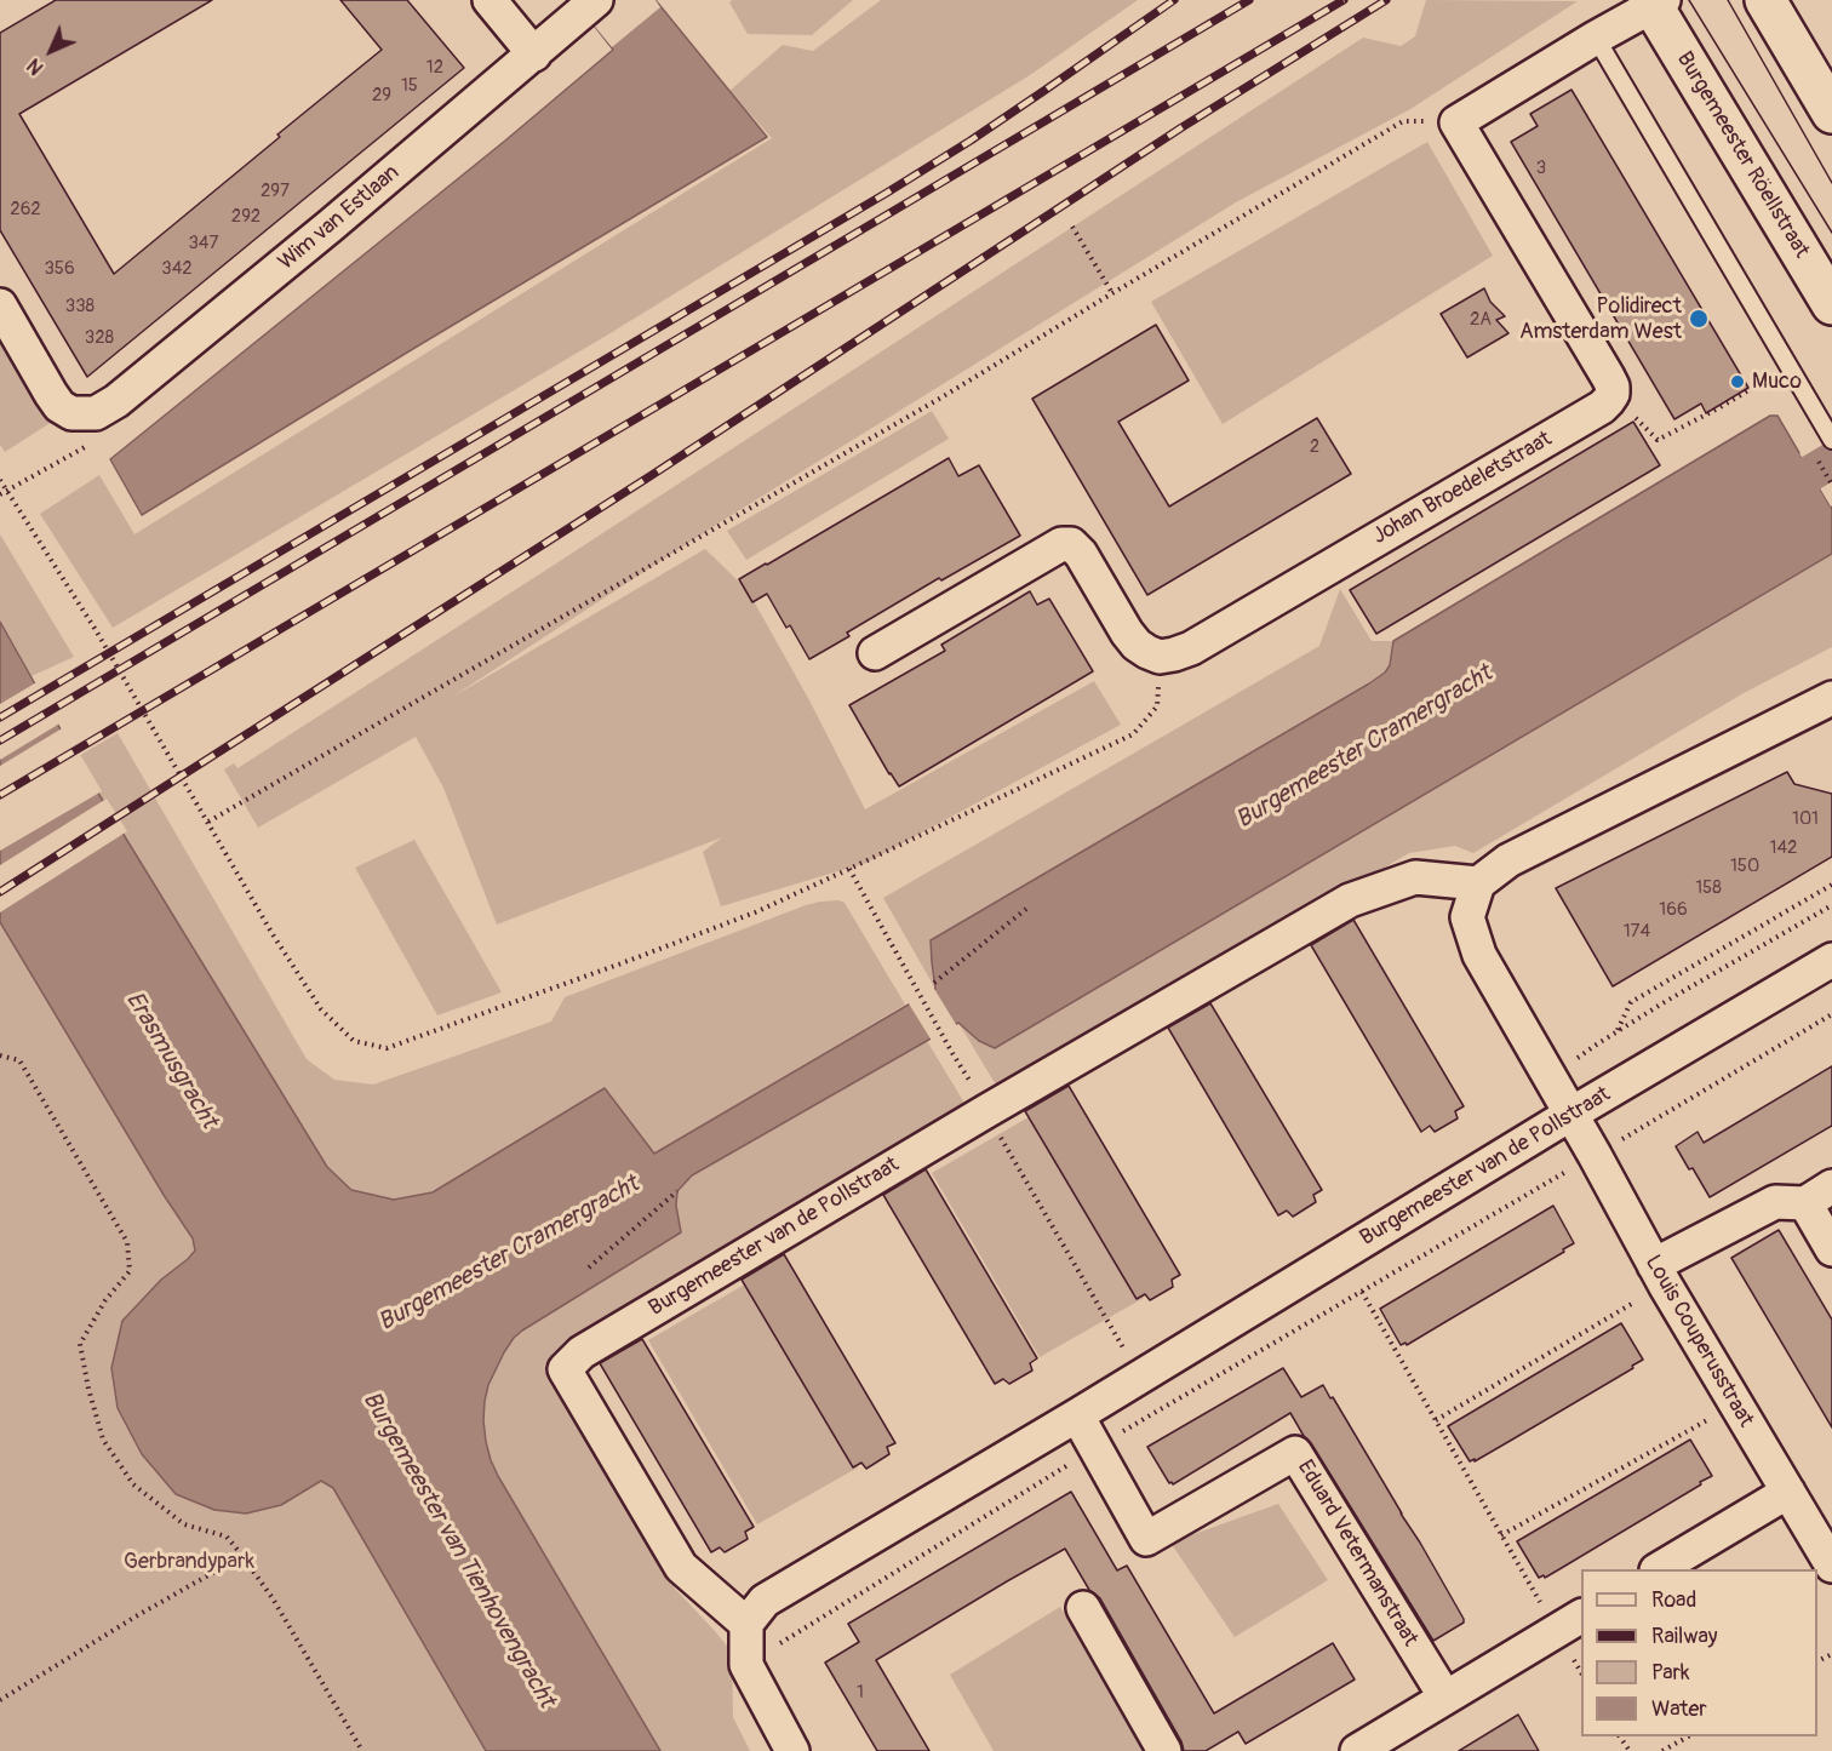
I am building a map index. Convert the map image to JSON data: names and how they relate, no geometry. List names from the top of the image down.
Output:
{
  "streets": {
    "main road": ["Burgemeester Röellstraat"],
    "street": [
      "Wim van Estlaan",
      "Johan Broedeletstraat",
      "Burgemeester van de Pollstraat",
      "Louis Couperusstraat",
      "Eduard Vetermanstraat"
    ]
  },
  "crossings": [
    ["Burgemeester van de Pollstraat", "Louis Couperusstraat"],
    ["Burgemeester van de Pollstraat", "Eduard Vetermanstraat"]
  ],
  "water": ["Burgemeester Cramergracht", "Erasmusgracht", "Burgemeester van Tienhovengracht"],
  "parks": ["Gerbrandypark"],
  "places": ["Polidirect Amsterdam West", "Muco"],
  "house_numbers": [
    "12",
    "15",
    "29",
    "3",
    "297",
    "262",
    "292",
    "347",
    "356",
    "342",
    "338",
    "2A",
    "328",
    "2",
    "101",
    "142",
    "150",
    "158",
    "166",
    "174",
    "1"
  ],
  "legend": [
    "Road",
    "Railway",
    "Park",
    "Water"
  ],
  "north": "bottom left"
}
